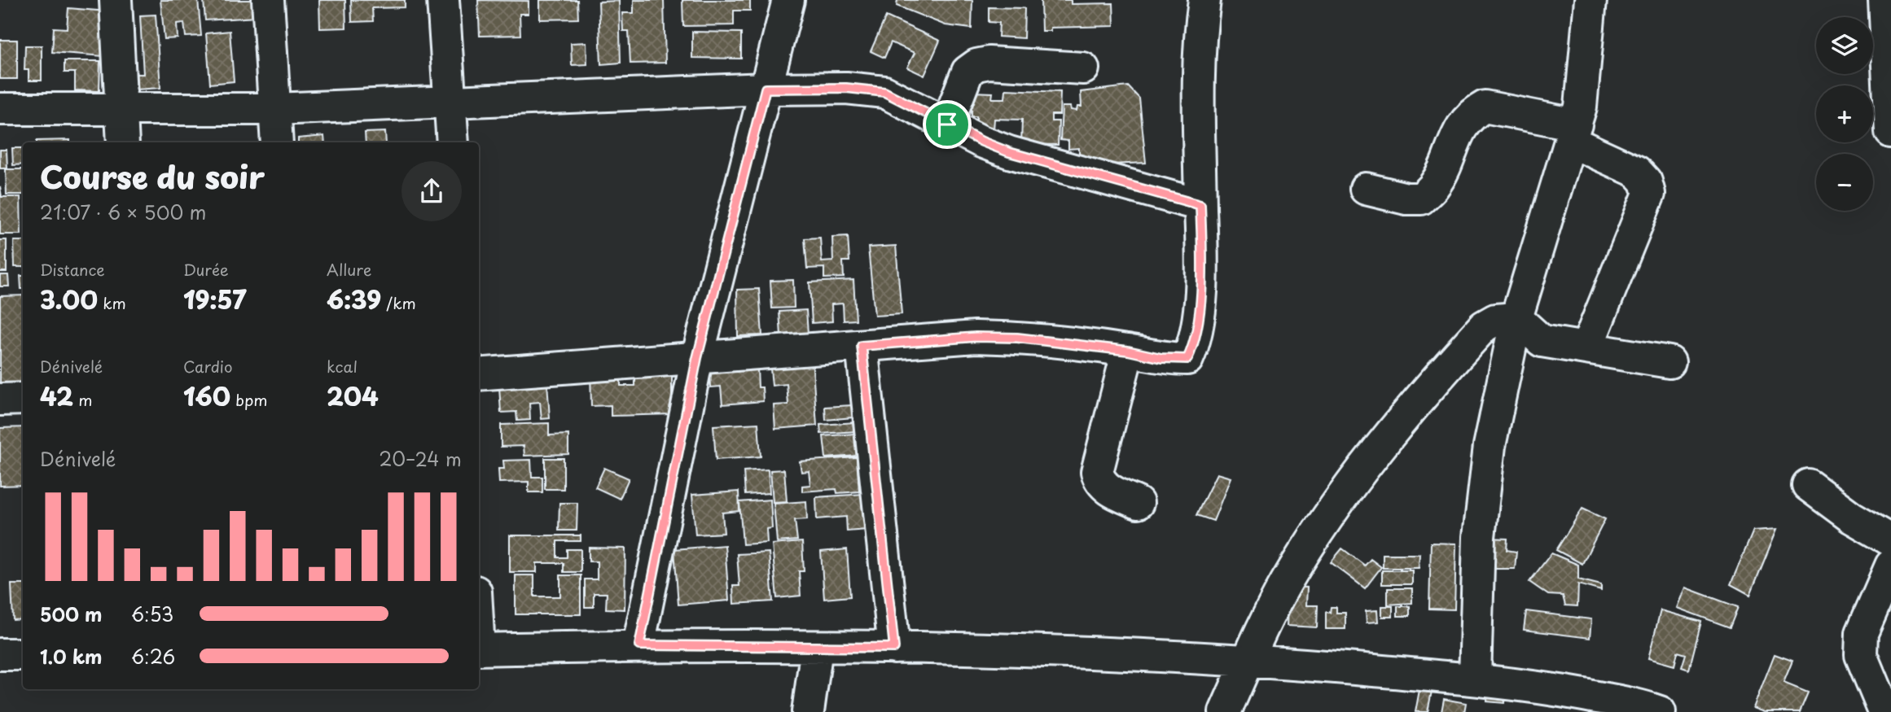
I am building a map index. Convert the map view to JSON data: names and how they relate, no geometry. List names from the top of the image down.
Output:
{
  "page": {
    "map_buttons": ["+", "−"],
    "heading": ["Course du soir", "21:07 · 6 × 500 m"],
    "stats": [
      ["Distance", "3.00 km"],
      ["Durée", "19:57"],
      ["Allure", "6:39 /km"],
      ["Dénivelé", "42 m"],
      ["Cardio", "160 bpm"],
      ["kcal", "204"]
    ],
    "chart": ["Dénivelé", "20–24 m"],
    "list": [
      {
        "name": "500 m",
        "note": "6:53"
      },
      {
        "name": "1.0 km",
        "note": "6:26"
      }
    ]
  }
}
